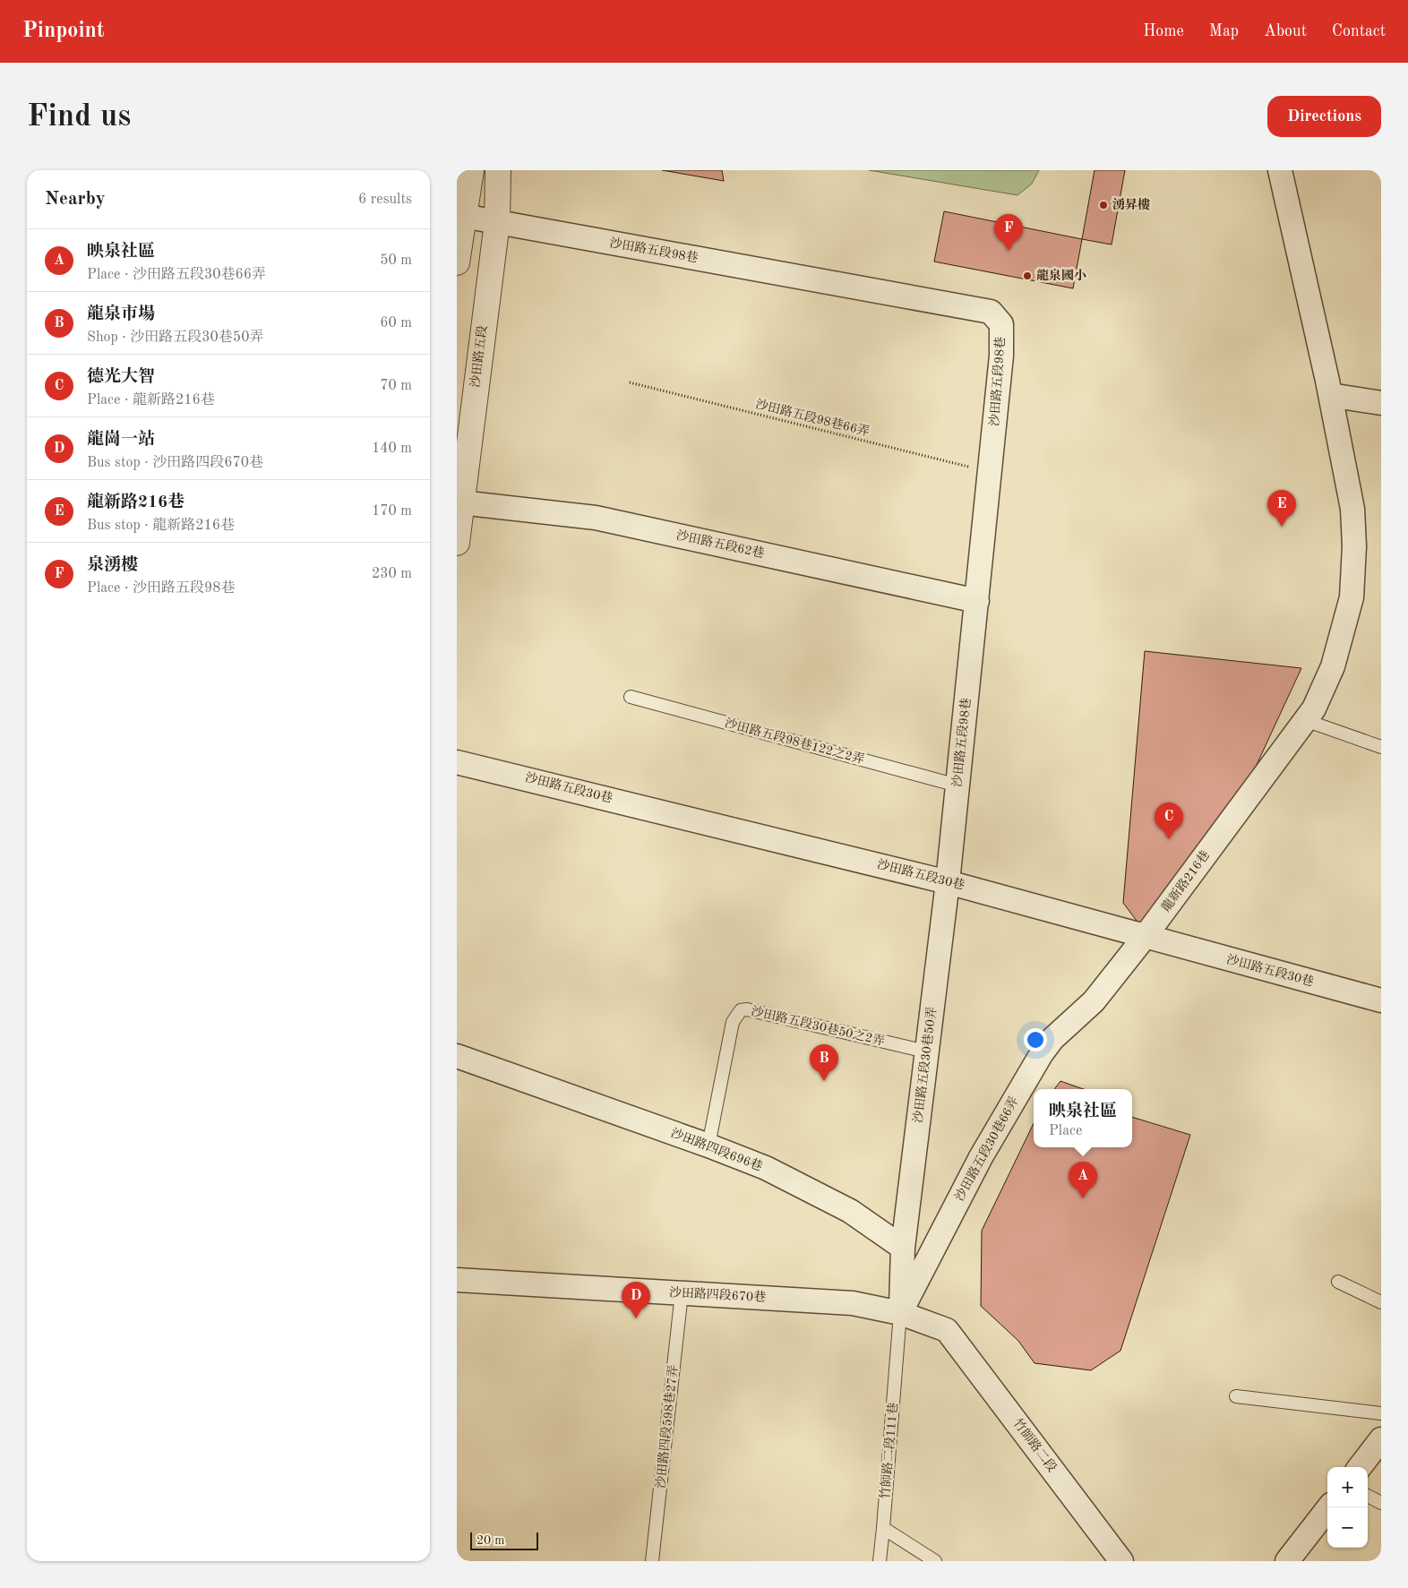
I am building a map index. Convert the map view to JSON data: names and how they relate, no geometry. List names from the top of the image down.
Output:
{
  "streets": {
    "street": [
      "沙田路五段98巷",
      "沙田路五段",
      "沙田路五段62巷",
      "沙田路五段30巷",
      "龍新路216巷",
      "沙田路五段30巷50弄",
      "沙田路五段30巷66弄",
      "沙田路四段696巷",
      "沙田路四段670巷",
      "竹師路二段"
    ],
    "lane": [
      "沙田路五段98巷122之2弄",
      "沙田路五段30巷50之2弄",
      "沙田路四段598巷27弄",
      "竹師路二段111巷"
    ],
    "path": ["沙田路五段98巷66弄"]
  },
  "crossings": [
    ["沙田路五段98巷", "沙田路五段"],
    ["沙田路五段98巷", "沙田路五段98巷66弄"],
    ["沙田路五段98巷", "沙田路五段62巷"],
    ["沙田路五段98巷", "沙田路五段98巷122之2弄"],
    ["沙田路五段98巷", "沙田路五段30巷"],
    ["沙田路五段98巷", "沙田路五段30巷50弄"],
    ["沙田路五段", "沙田路五段62巷"],
    ["沙田路五段30巷", "龍新路216巷"],
    ["沙田路五段30巷", "沙田路五段30巷50弄"],
    ["沙田路五段30巷", "沙田路五段30巷66弄"],
    ["龍新路216巷", "沙田路五段30巷66弄"],
    ["沙田路五段30巷50之2弄", "沙田路五段30巷50弄"],
    ["沙田路五段30巷50之2弄", "沙田路四段696巷"],
    ["沙田路五段30巷50弄", "沙田路四段696巷"],
    ["沙田路五段30巷66弄", "沙田路四段670巷"],
    ["沙田路五段30巷66弄", "竹師路二段111巷"],
    ["沙田路四段670巷", "沙田路四段598巷27弄"],
    ["沙田路四段670巷", "竹師路二段"],
    ["沙田路四段670巷", "竹師路二段111巷"]
  ],
  "places": ["湧昇樓", "龍泉國小"],
  "scale_bar": "20 m",
  "page": {
    "header": "Pinpoint",
    "nav": [
      "Home",
      "Map",
      "About",
      "Contact"
    ],
    "buttons": "Directions",
    "title": "Find us",
    "heading": ["Nearby", "6 results"],
    "pins": [
      "F",
      "E",
      "C",
      "B",
      "A",
      "D"
    ],
    "list": [
      {
        "mark": "A",
        "name": "映泉社區",
        "note": "Place · 沙田路五段30巷66弄",
        "value": "50 m"
      },
      {
        "mark": "B",
        "name": "龍泉市場",
        "note": "Shop · 沙田路五段30巷50弄",
        "value": "60 m"
      },
      {
        "mark": "C",
        "name": "德光大智",
        "note": "Place · 龍新路216巷",
        "value": "70 m"
      },
      {
        "mark": "D",
        "name": "龍崗一站",
        "note": "Bus stop · 沙田路四段670巷",
        "value": "140 m"
      },
      {
        "mark": "E",
        "name": "龍新路216巷",
        "note": "Bus stop · 龍新路216巷",
        "value": "170 m"
      },
      {
        "mark": "F",
        "name": "泉湧樓",
        "note": "Place · 沙田路五段98巷",
        "value": "230 m"
      }
    ],
    "popup": ["映泉社區", "Place"],
    "map_buttons": ["+", "−"],
    "scale": "20 m"
  }
}
